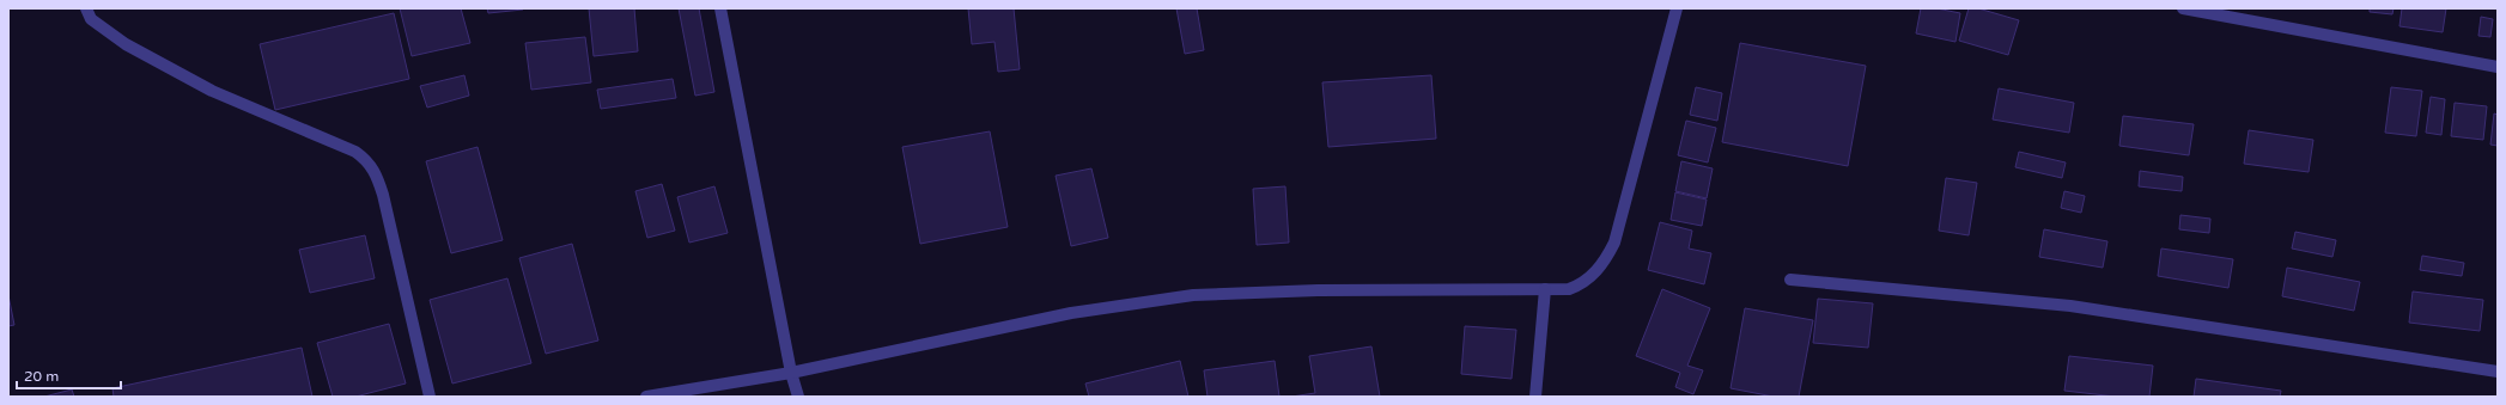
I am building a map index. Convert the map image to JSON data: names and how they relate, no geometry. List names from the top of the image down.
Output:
{
  "scale_bar": "20 m"
}
